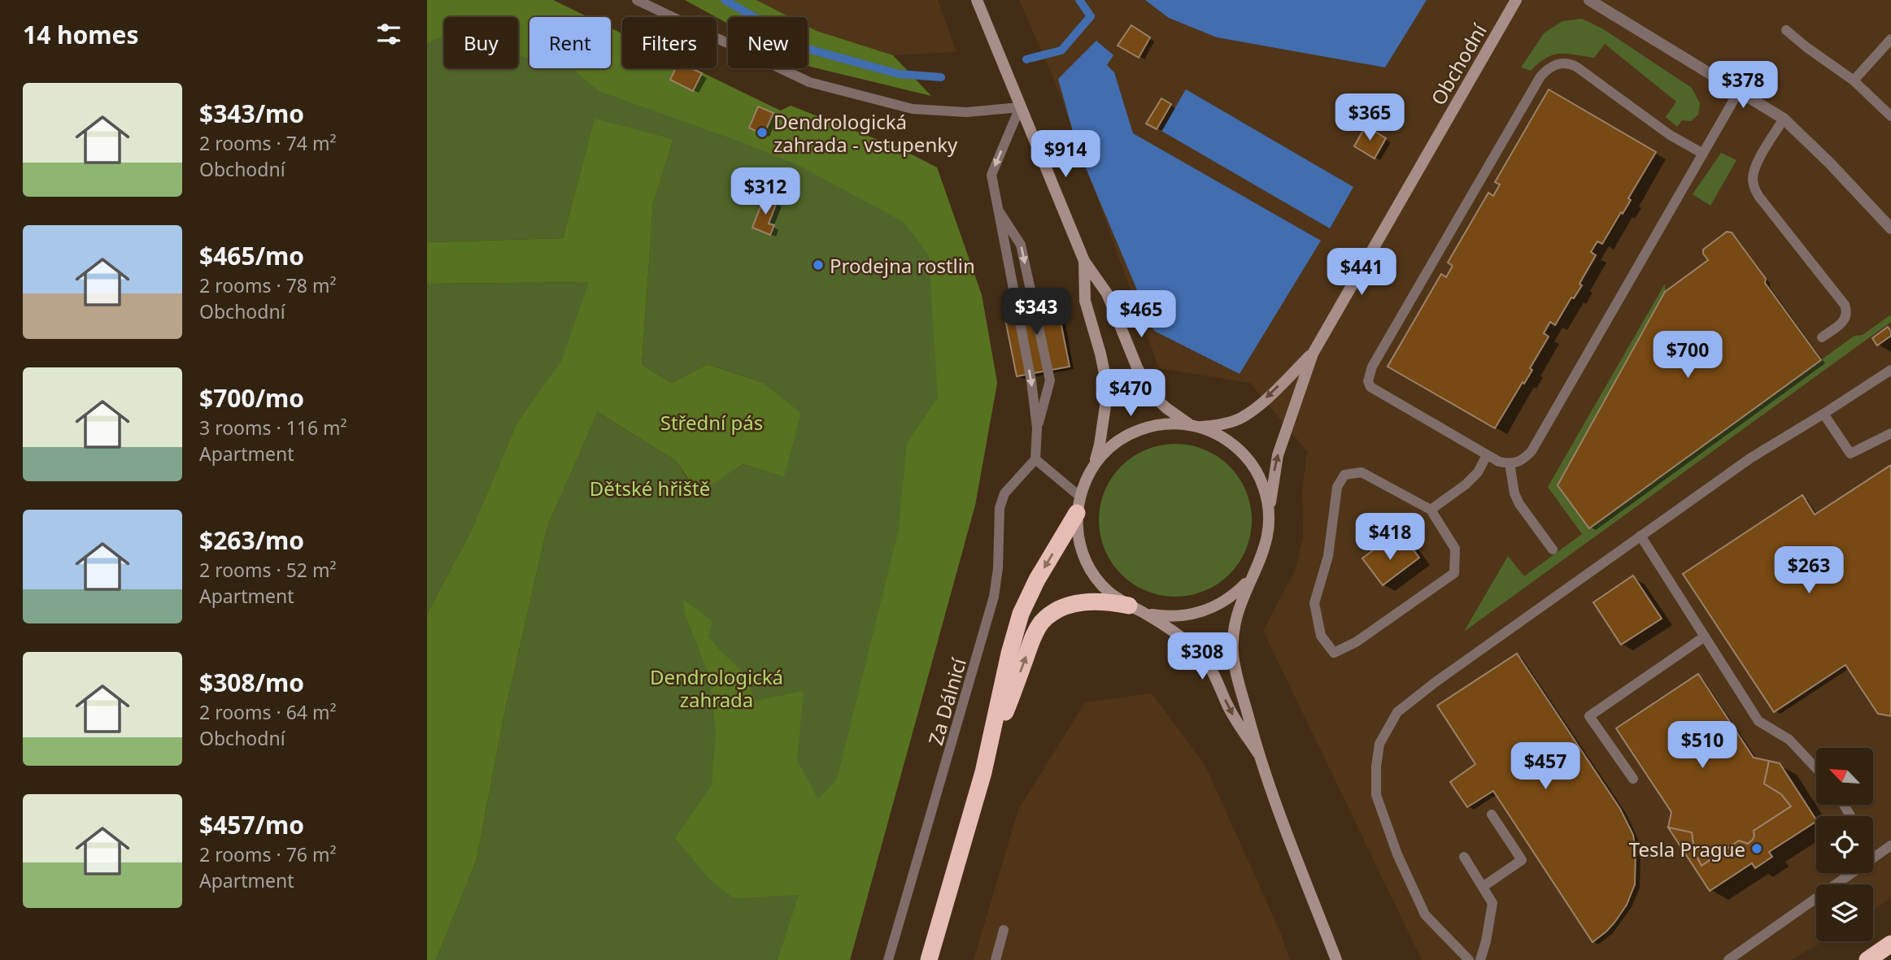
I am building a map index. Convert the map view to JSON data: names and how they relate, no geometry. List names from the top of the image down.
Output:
{
  "streets": {
    "street": ["Obchodní"],
    "lane": ["Za Dálnicí"]
  },
  "parks": ["Střední pás", "Dětské hřiště", "Dendrologická zahrada"],
  "places": ["Dendrologická zahrada - vstupenky", "Prodejna rostlin", "Tesla Prague"],
  "north": "top left",
  "page": {
    "heading": "14 homes",
    "chip": [
      "Buy",
      "Rent",
      "Filters",
      "New"
    ],
    "price": [
      "$378",
      "$365",
      "$914",
      "$312",
      "$441",
      "$343",
      "$465",
      "$700",
      "$470",
      "$418",
      "$263",
      "$308",
      "$510",
      "$457"
    ],
    "list": [
      {
        "name": "$343/mo",
        "note": "2 rooms · 74 m² · Obchodní"
      },
      {
        "name": "$465/mo",
        "note": "2 rooms · 78 m² · Obchodní"
      },
      {
        "name": "$700/mo",
        "note": "3 rooms · 116 m² · Apartment"
      },
      {
        "name": "$263/mo",
        "note": "2 rooms · 52 m² · Apartment"
      },
      {
        "name": "$308/mo",
        "note": "2 rooms · 64 m² · Obchodní"
      },
      {
        "name": "$457/mo",
        "note": "2 rooms · 76 m² · Apartment"
      }
    ]
  }
}
